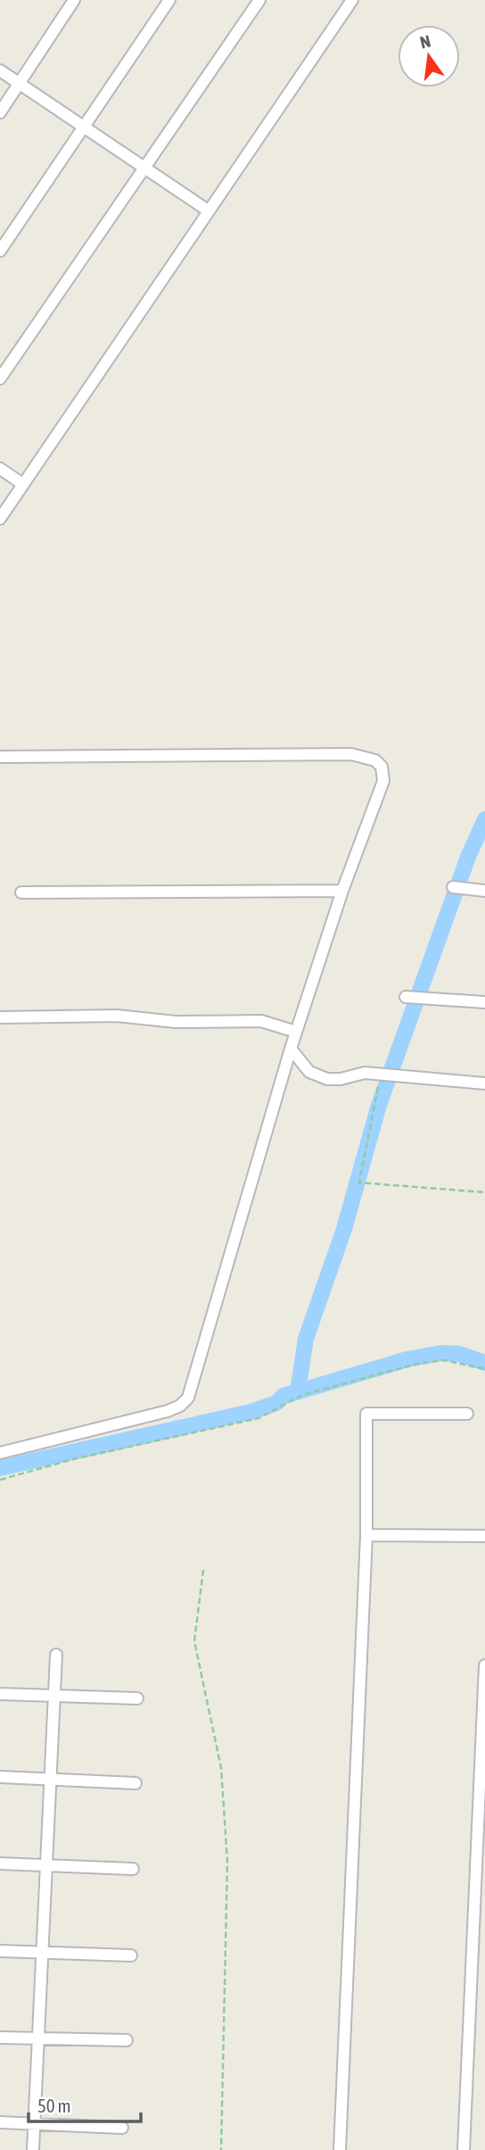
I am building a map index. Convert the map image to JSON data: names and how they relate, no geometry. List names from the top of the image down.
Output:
{
  "scale_bar": "50 m",
  "north": "top"
}
